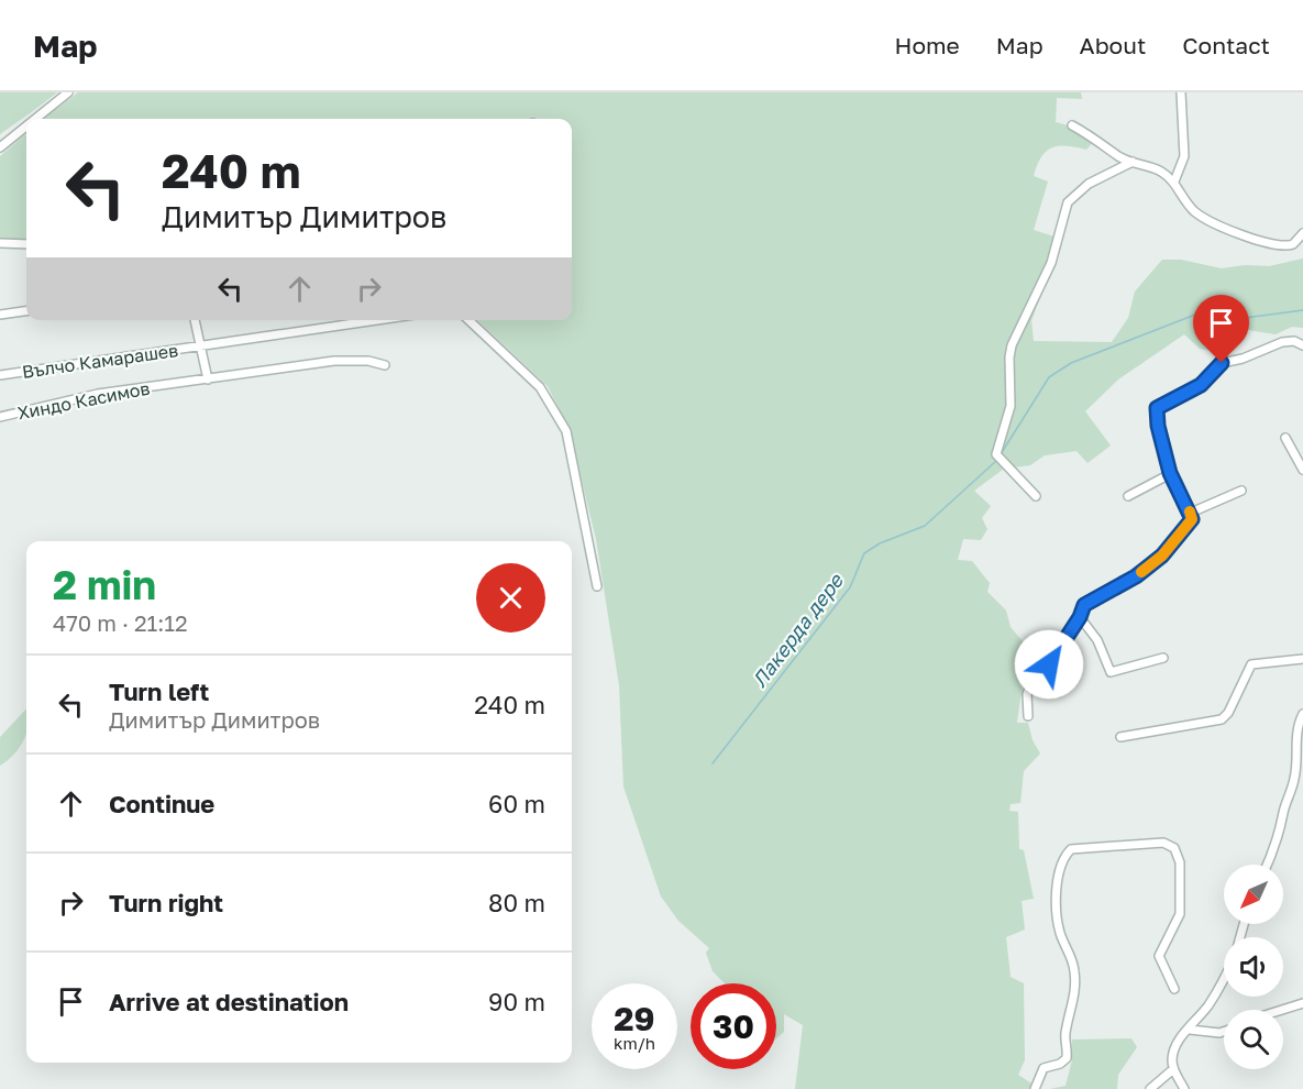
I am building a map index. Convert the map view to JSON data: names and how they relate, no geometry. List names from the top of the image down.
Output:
{
  "streets": {
    "street": ["Вълчо Камарашев", "Хиндо Касимов"]
  },
  "water": ["Лакерда дере"],
  "north": "bottom left",
  "page": {
    "header": "Map",
    "nav": [
      "Home",
      "Map",
      "About",
      "Contact"
    ],
    "turn": ["240 m", "Димитър Димитров"],
    "heading": ["2 min", "470 m · 21:12"],
    "list": [
      {
        "name": "Turn left",
        "note": "Димитър Димитров",
        "value": "240 m"
      },
      {
        "name": "Continue",
        "value": "60 m"
      },
      {
        "name": "Turn right",
        "value": "80 m"
      },
      {
        "name": "Arrive at destination",
        "value": "90 m"
      }
    ],
    "speed": "29 km/h",
    "limit": "30"
  }
}
